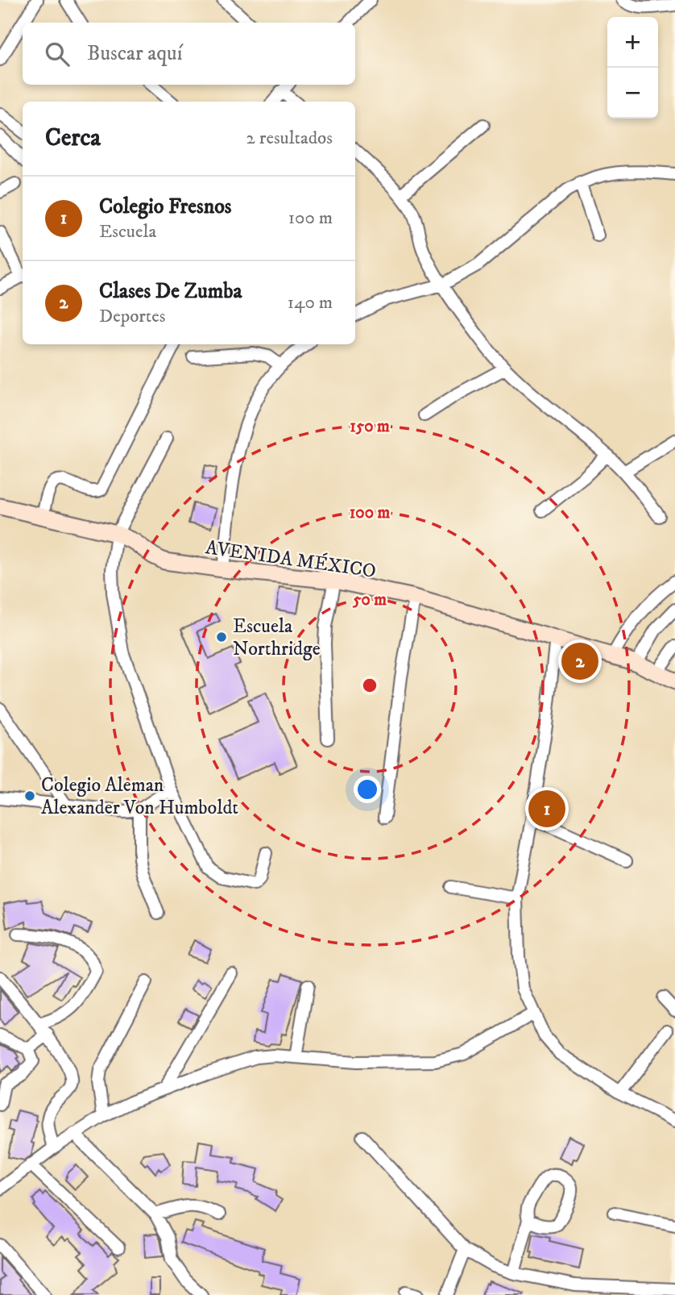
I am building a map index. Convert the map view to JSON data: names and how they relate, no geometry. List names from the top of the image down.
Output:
{
  "streets": {
    "main road": ["AVENIDA MÉXICO"]
  },
  "places": ["Escuela Northridge", "Colegio Aleman Alexander Von Humboldt"],
  "page": {
    "map_buttons": ["+", "−"],
    "search": "Buscar aquí",
    "heading": ["Cerca", "2 resultados"],
    "list": [
      {
        "mark": "1",
        "name": "Colegio Fresnos",
        "note": "Escuela",
        "value": "100 m"
      },
      {
        "mark": "2",
        "name": "Clases De Zumba",
        "note": "Deportes",
        "value": "140 m"
      }
    ],
    "pins": ["2", "1"]
  },
  "rings": ["150 m", "100 m", "50 m"]
}
